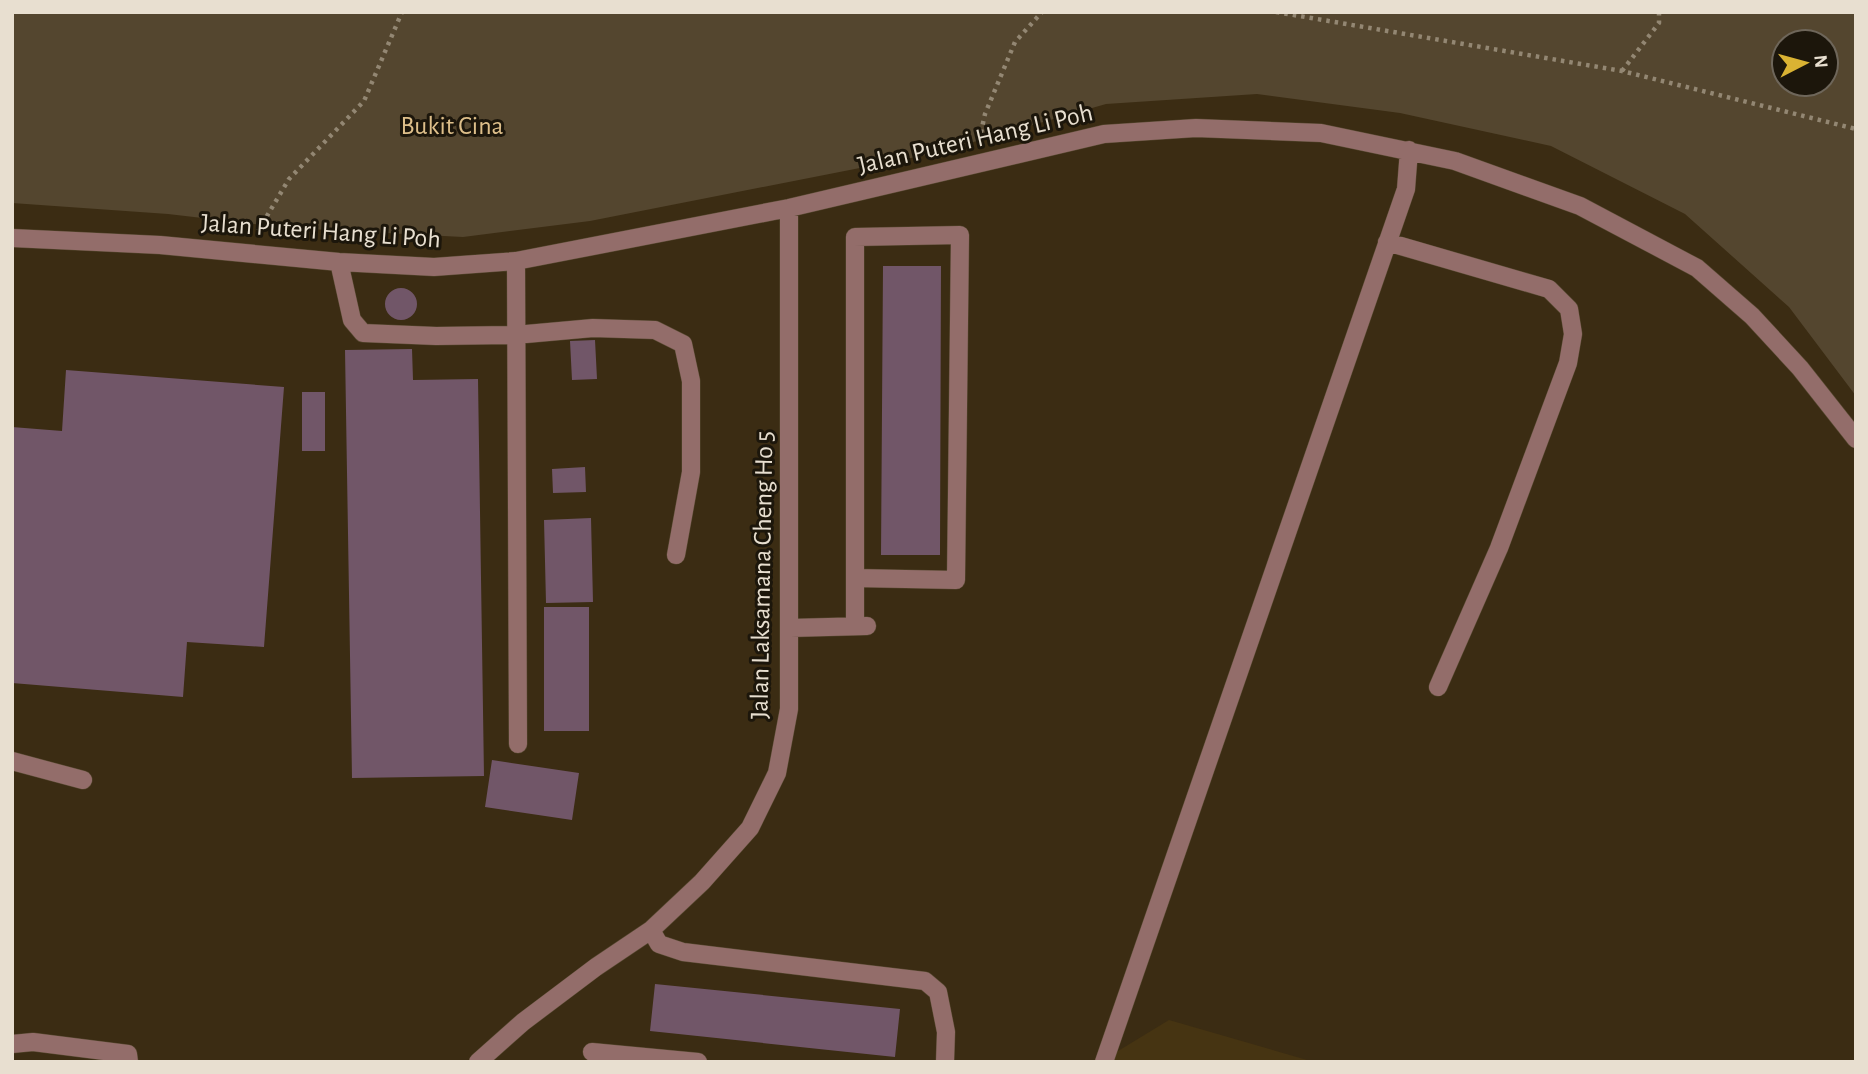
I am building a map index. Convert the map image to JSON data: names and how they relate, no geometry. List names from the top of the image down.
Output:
{
  "streets": {
    "street": ["Jalan Puteri Hang Li Poh", "Jalan Laksamana Cheng Ho 5"]
  },
  "crossings": [
    ["Jalan Puteri Hang Li Poh", "Jalan Laksamana Cheng Ho 5"]
  ],
  "parks": ["Bukit Cina"],
  "north": "right"
}
